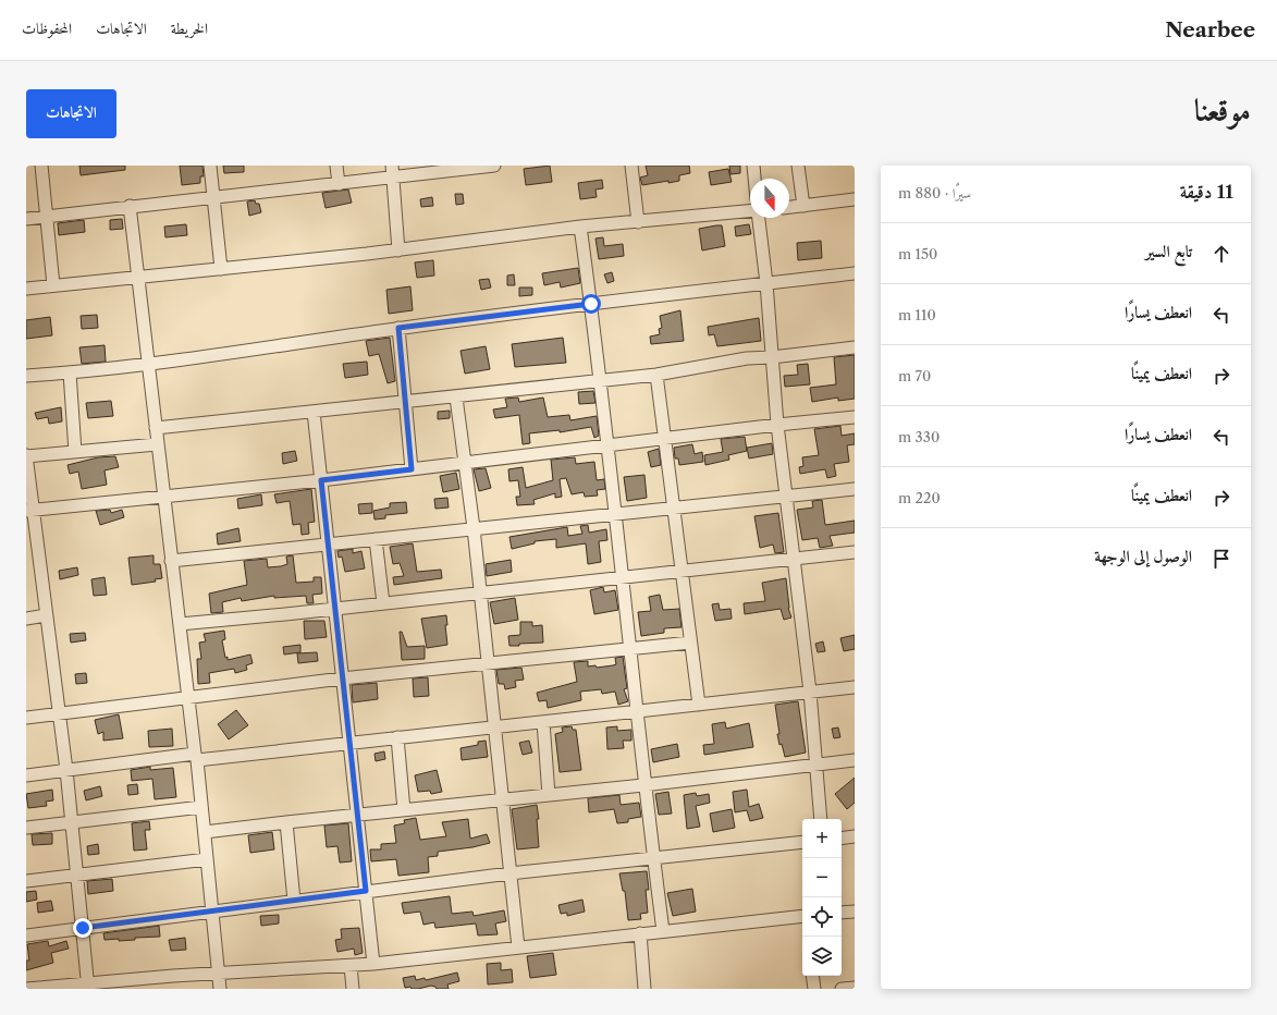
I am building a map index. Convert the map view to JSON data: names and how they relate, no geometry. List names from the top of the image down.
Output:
{
  "north": "bottom",
  "page": {
    "header": "Nearbee",
    "nav": ["الخريطة", "الاتجاهات", "المحفوظات"],
    "title": "موقعنا",
    "buttons": "الاتجاهات",
    "heading": ["11 دقيقة", "سيرًا · 880 m"],
    "list": [
      ["تابع السير", "150 m"],
      ["انعطف يسارًا", "110 m"],
      ["انعطف يمينًا", "70 m"],
      ["انعطف يسارًا", "330 m"],
      ["انعطف يمينًا", "220 m"],
      "الوصول إلى الوجهة"
    ],
    "map_buttons": ["+", "−"]
  }
}
